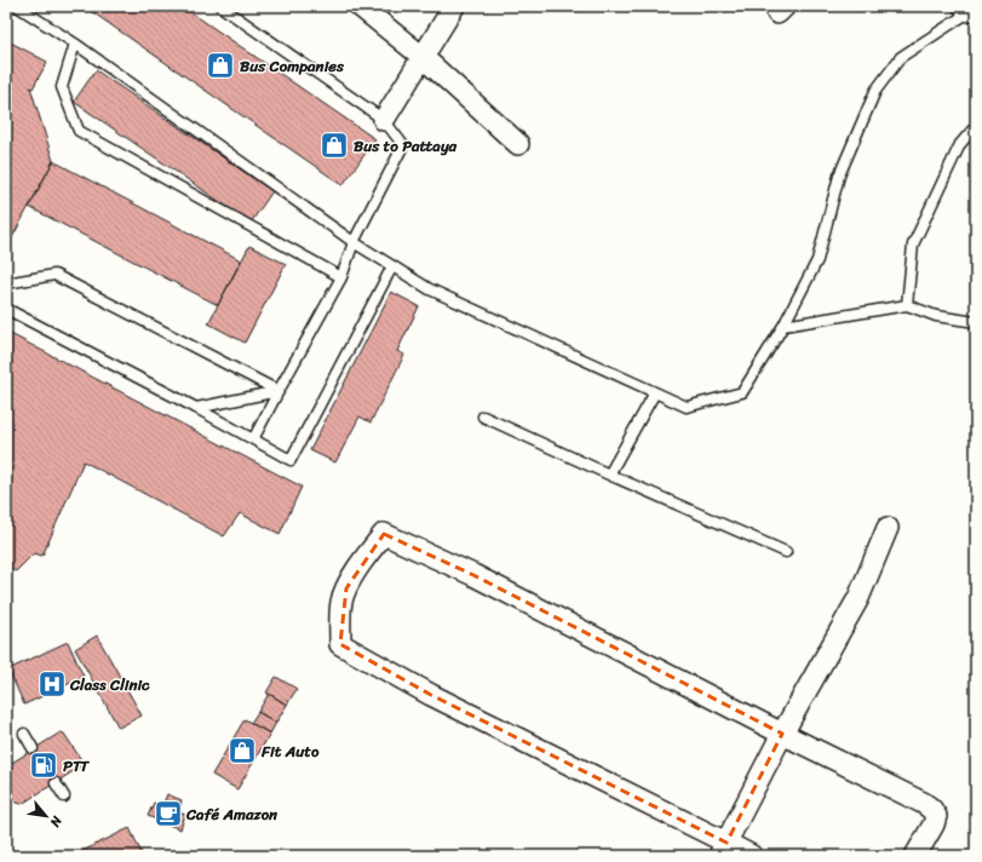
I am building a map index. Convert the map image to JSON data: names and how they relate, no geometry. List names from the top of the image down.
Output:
{
  "places": {
    "shop": ["Bus Companies", "Bus to Pattaya", "Fit Auto"],
    "hospital": ["Class Clinic"],
    "fuel station": ["PTT"],
    "cafe": ["Café Amazon"]
  },
  "north": "bottom right"
}
